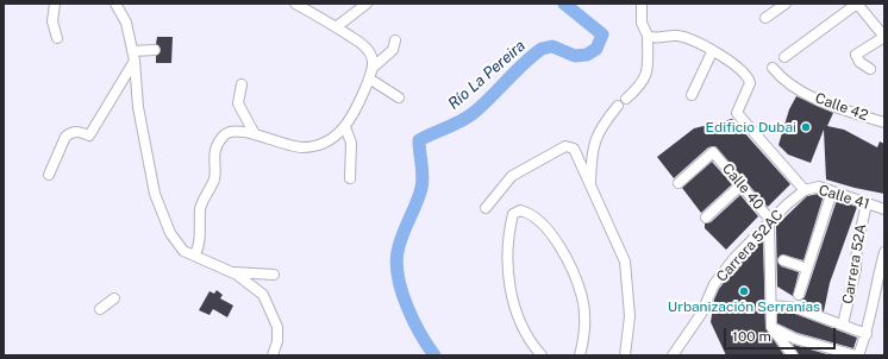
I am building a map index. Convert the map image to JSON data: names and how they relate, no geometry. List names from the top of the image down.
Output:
{
  "streets": {
    "street": [
      "Calle 42",
      "Calle 40",
      "Calle 41",
      "Carrera 52AC",
      "Carrera 52A"
    ]
  },
  "crossings": [
    ["Calle 40", "Carrera 52AC"],
    ["Calle 41", "Carrera 52AC"],
    ["Calle 41", "Carrera 52A"]
  ],
  "water": ["Río La Pereira"],
  "places": ["Edificio Dubai", "Urbanización Serranias"],
  "scale_bar": "100 m"
}
